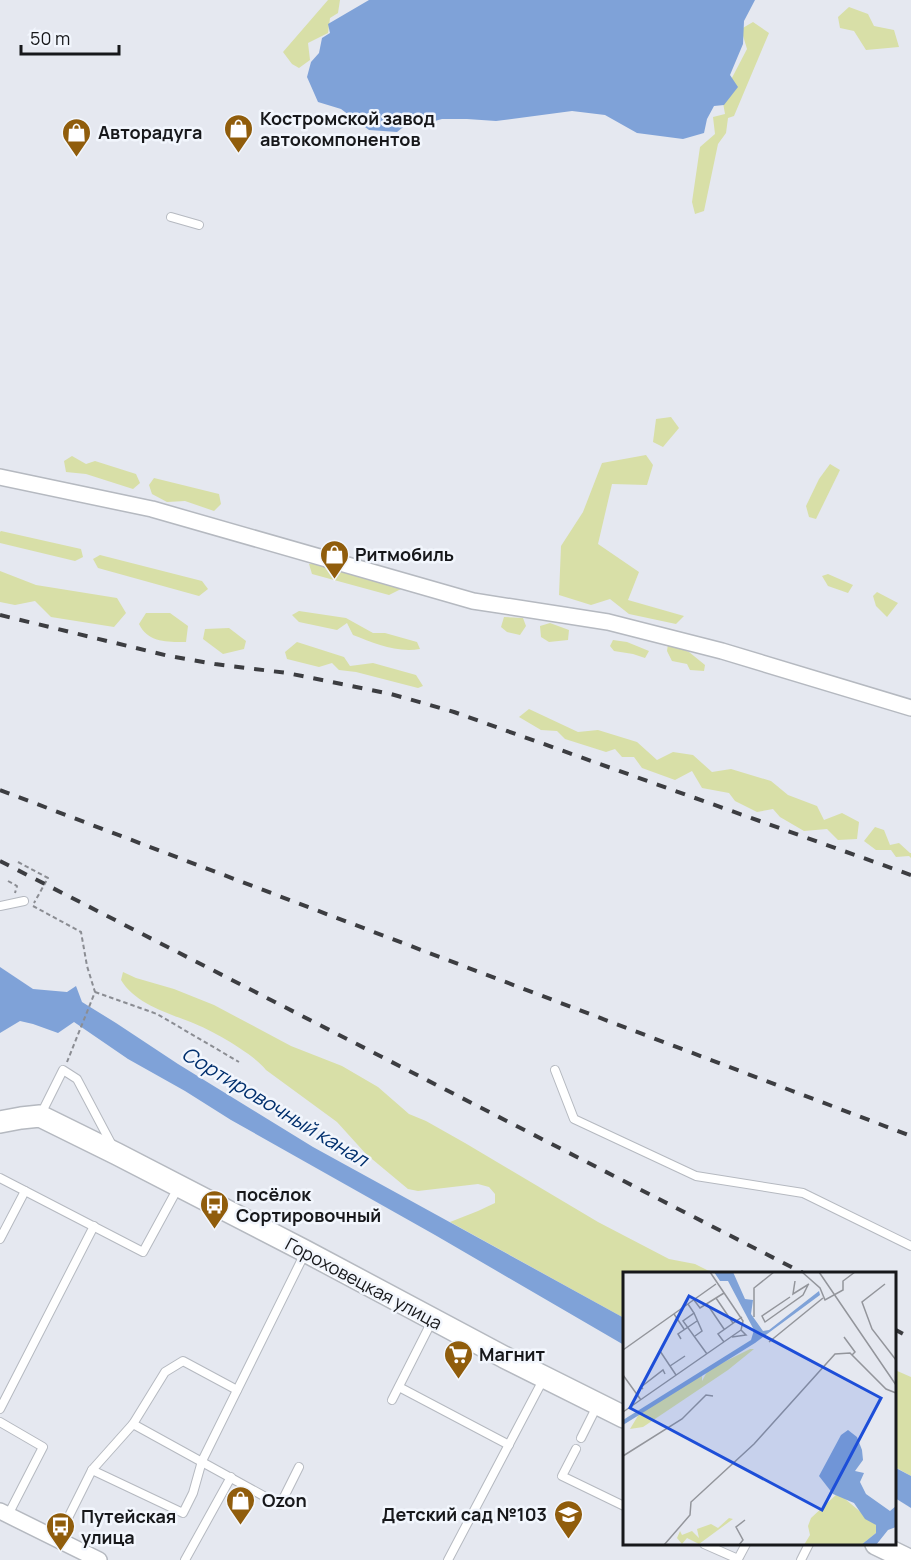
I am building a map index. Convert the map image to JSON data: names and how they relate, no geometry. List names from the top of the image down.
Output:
{
  "streets": {
    "street": ["Гороховецкая улица"]
  },
  "water": ["Сортировочный канал"],
  "places": {
    "shop": [
      "Костромской завод автокомпонентов",
      "Авторадуга",
      "Ритмобиль",
      "Ozon"
    ],
    "bus stop": ["посёлок Сортировочный", "Путейская улица"],
    "supermarket": ["Магнит"],
    "school or university": ["Детский сад №103"]
  },
  "scale_bar": "50 m"
}
